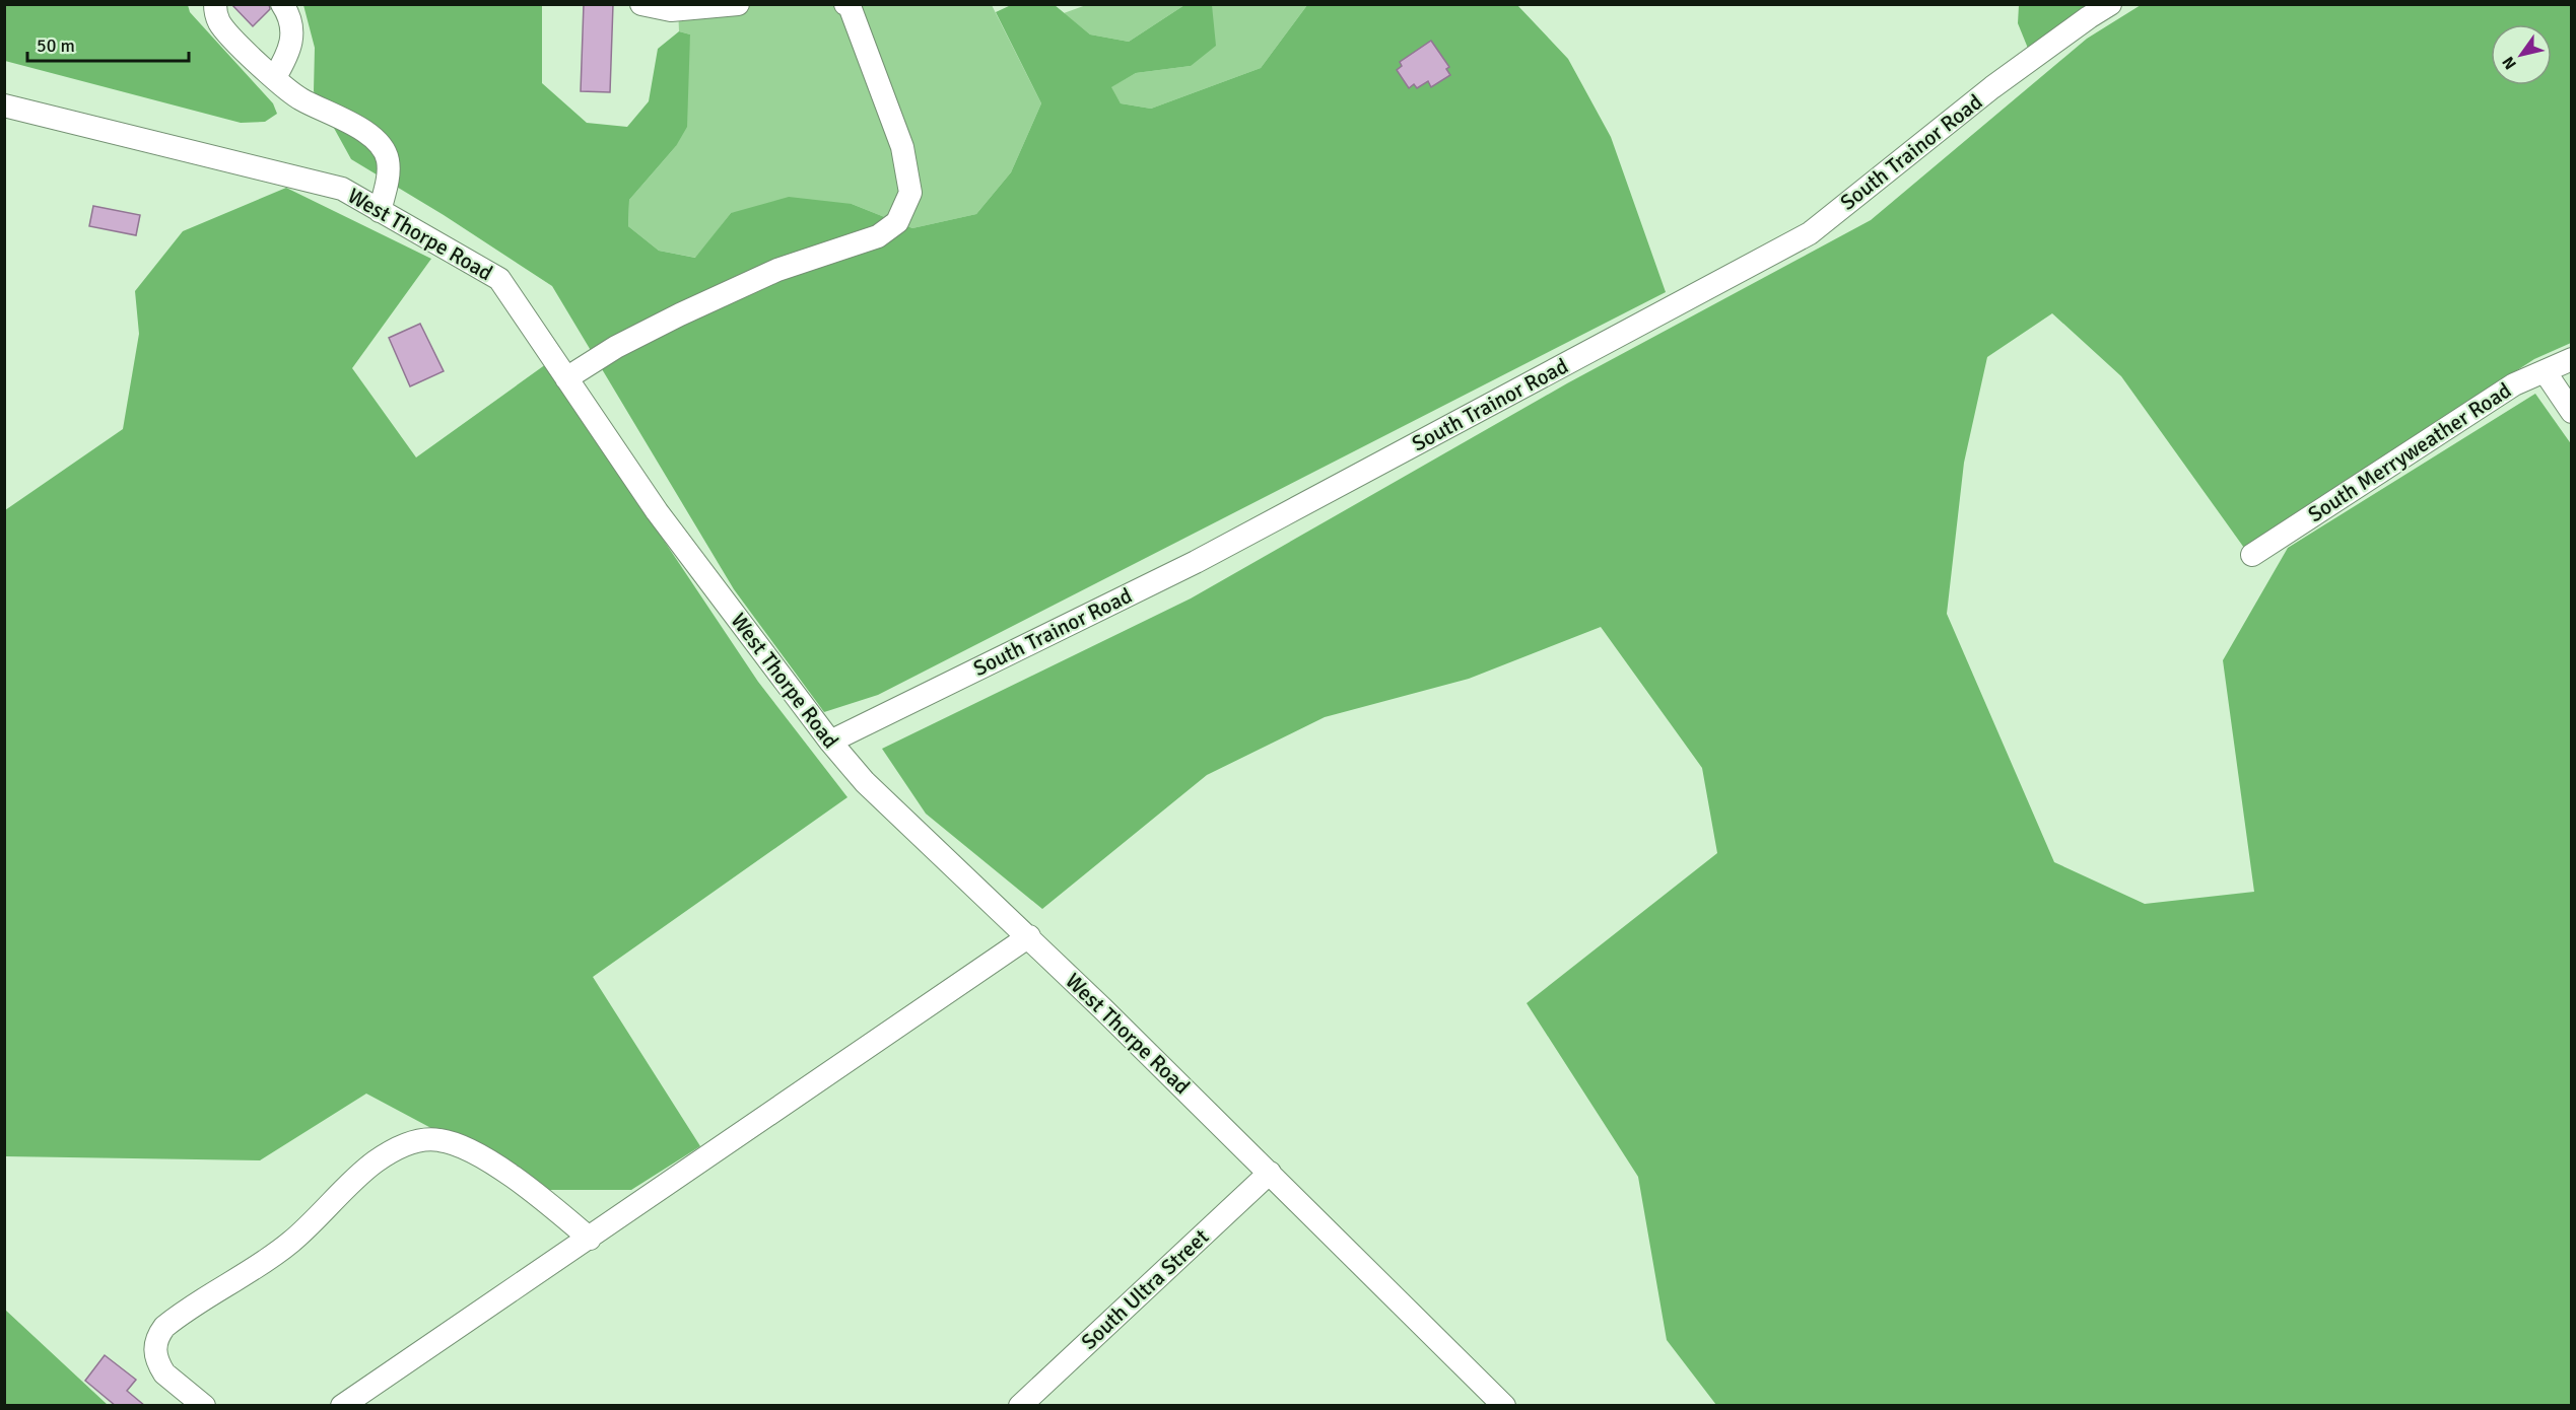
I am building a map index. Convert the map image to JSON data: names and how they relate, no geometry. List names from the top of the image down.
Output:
{
  "streets": {
    "street": [
      "South Trainor Road",
      "West Thorpe Road",
      "South Merryweather Road",
      "South Ultra Street"
    ]
  },
  "crossings": [
    ["South Trainor Road", "West Thorpe Road"],
    ["West Thorpe Road", "South Ultra Street"]
  ],
  "scale_bar": "50 m",
  "north": "bottom left"
}
